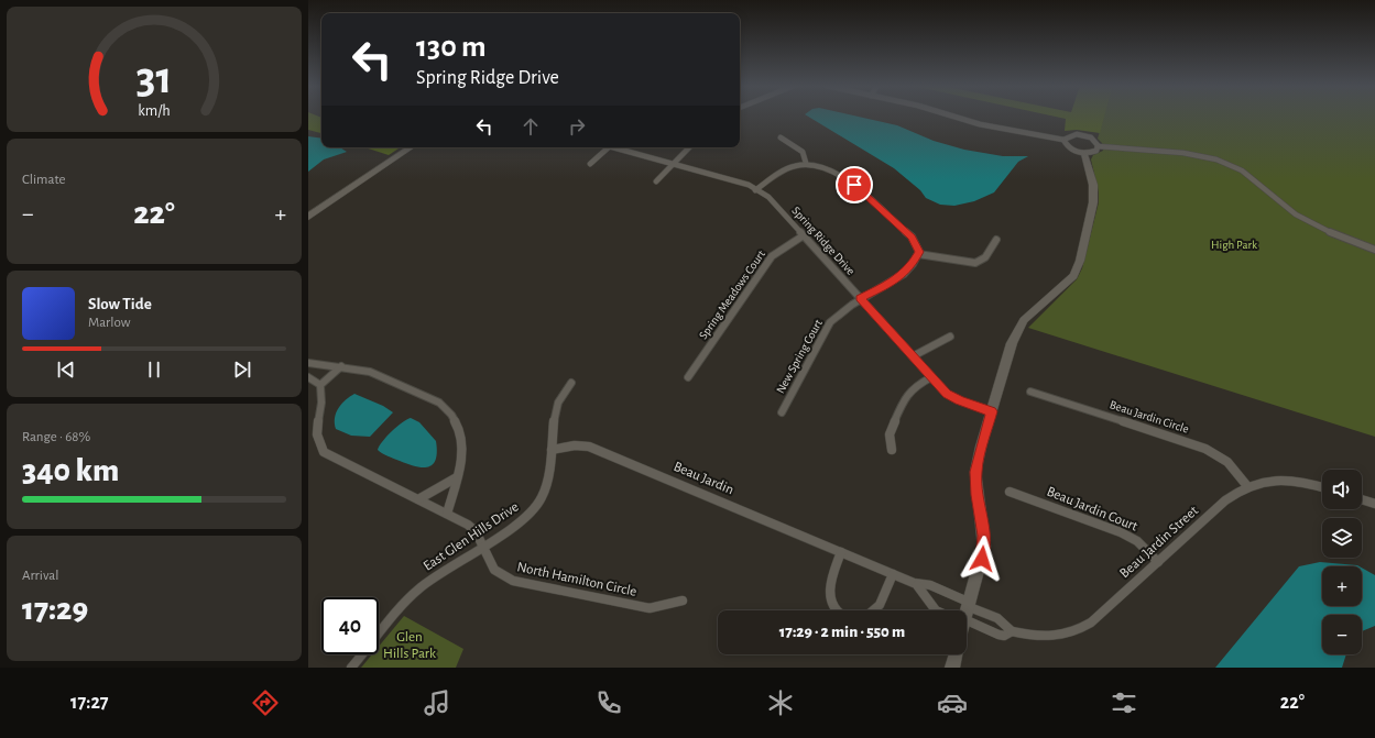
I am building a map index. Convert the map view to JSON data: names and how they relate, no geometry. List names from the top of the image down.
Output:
{
  "streets": {
    "street": [
      "Spring Ridge Drive",
      "Spring Meadows Court",
      "New Spring Court",
      "Beau Jardin Circle",
      "Beau Jardin",
      "Beau Jardin Court",
      "East Glen Hills Drive",
      "Beau Jardin Street",
      "North Hamilton Circle"
    ]
  },
  "crossings": [
    ["Spring Ridge Drive", "Spring Meadows Court"],
    ["Spring Ridge Drive", "New Spring Court"],
    ["Beau Jardin Circle", "Beau Jardin Street"],
    ["Beau Jardin", "East Glen Hills Drive"],
    ["Beau Jardin", "Beau Jardin Street"],
    ["Beau Jardin Court", "Beau Jardin Street"],
    ["East Glen Hills Drive", "North Hamilton Circle"]
  ],
  "parks": ["High Park", "Glen Hills Park"],
  "page": {
    "turn": ["130 m", "Spring Ridge Drive"],
    "tile": [
      "Climate",
      ["Range · 68%", "340 km"],
      ["Arrival", "17:29"]
    ],
    "heat": ["−", "22°", "+"],
    "song": ["Slow Tide", "Marlow"],
    "map_buttons": ["+", "−"],
    "limit": "40",
    "trip": "17:29 · 2 min · 550 m",
    "tabs": ["17:27", "22°"],
    "gauge": ["31", "km/h"]
  }
}
